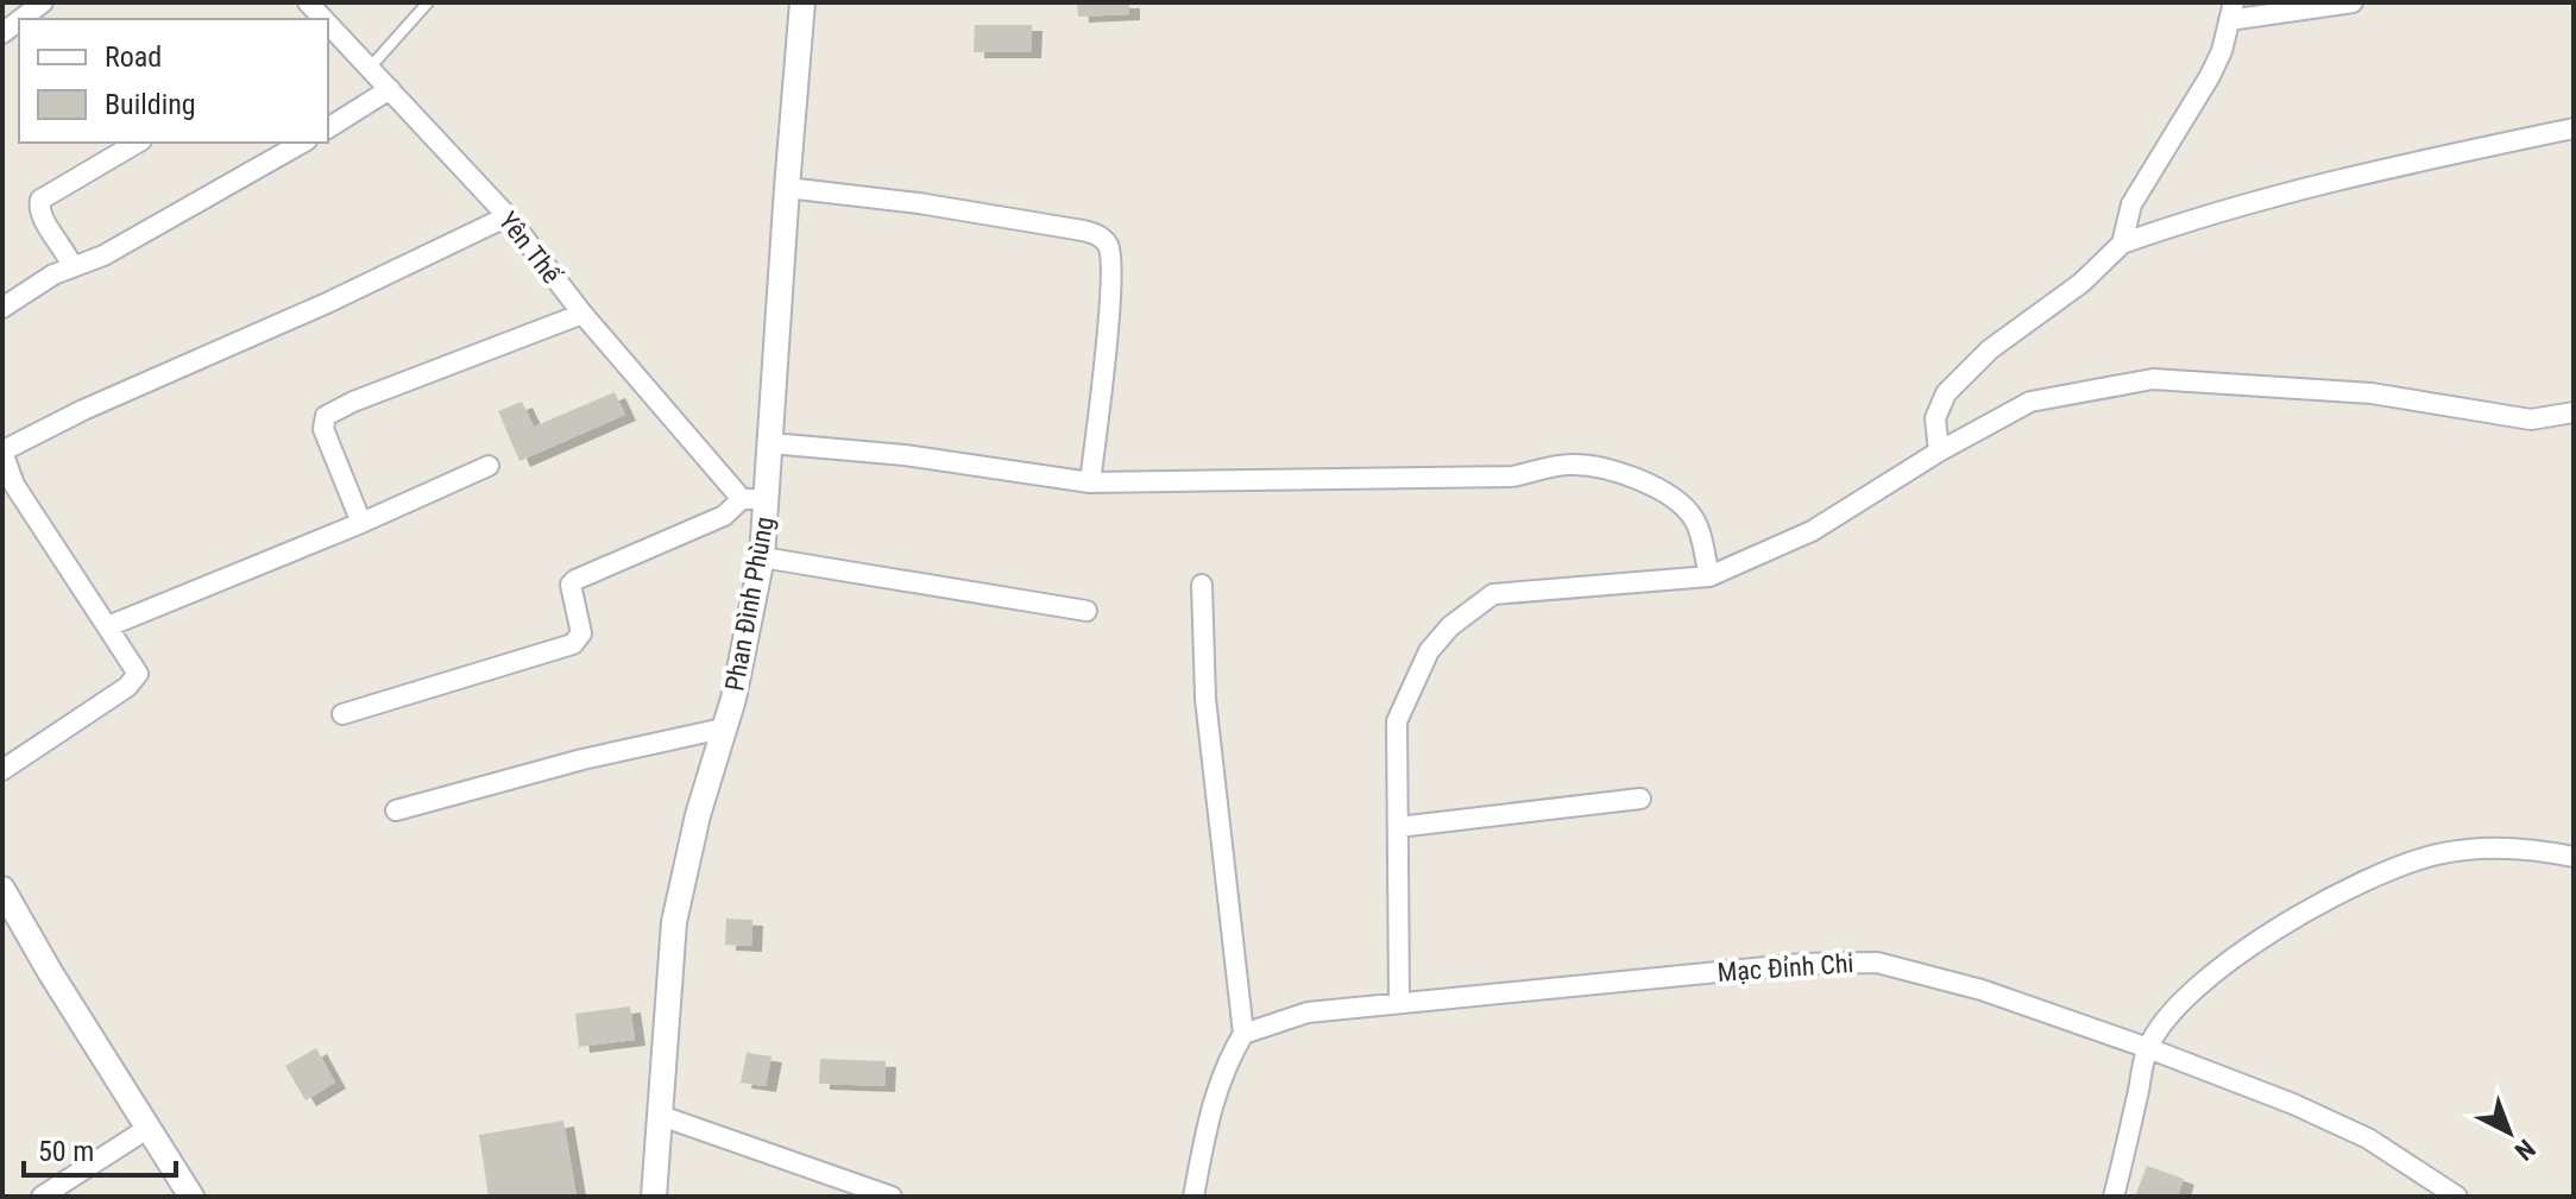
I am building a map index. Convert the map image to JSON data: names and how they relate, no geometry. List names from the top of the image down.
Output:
{
  "streets": {
    "street": ["Yên Thế", "Phan Đình Phùng", "Mạc Đỉnh Chi"]
  },
  "crossings": [
    ["Yên Thế", "Phan Đình Phùng"]
  ],
  "legend": ["Road", "Building"],
  "scale_bar": "50 m",
  "north": "bottom right"
}
